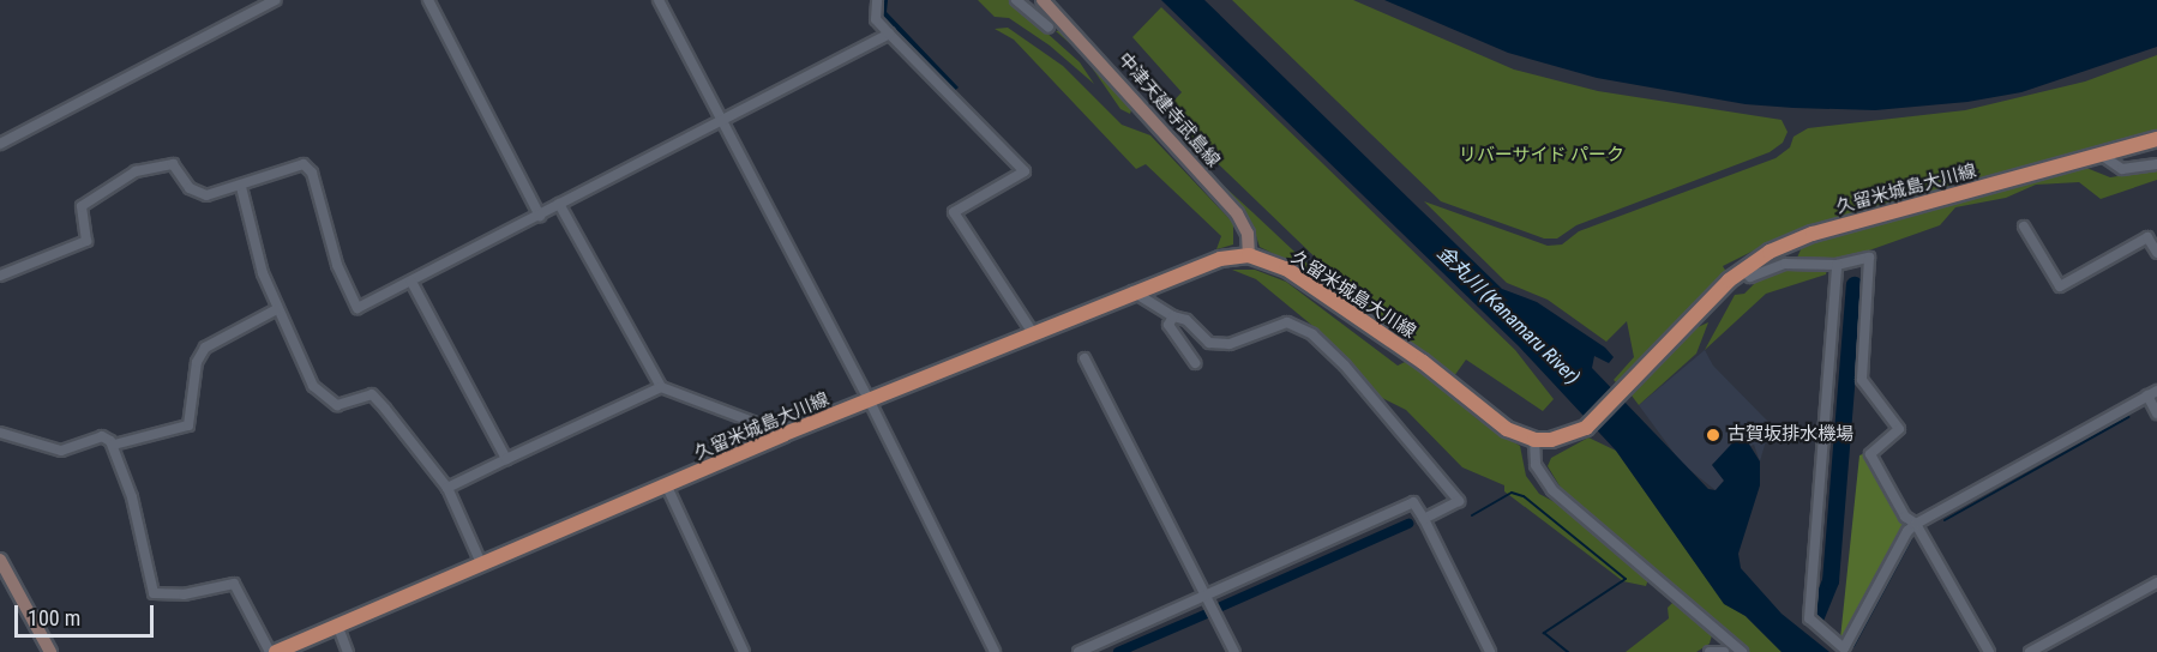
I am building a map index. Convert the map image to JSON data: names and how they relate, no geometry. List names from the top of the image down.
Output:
{
  "streets": {
    "main road": ["中津天建寺武島線", "久留米城島大川線"]
  },
  "crossings": [
    ["中津天建寺武島線", "久留米城島大川線"]
  ],
  "water": ["金丸川 (Kanamaru River)"],
  "parks": ["リバーサイド パーク"],
  "places": ["古賀坂排水機場"],
  "scale_bar": "100 m"
}
